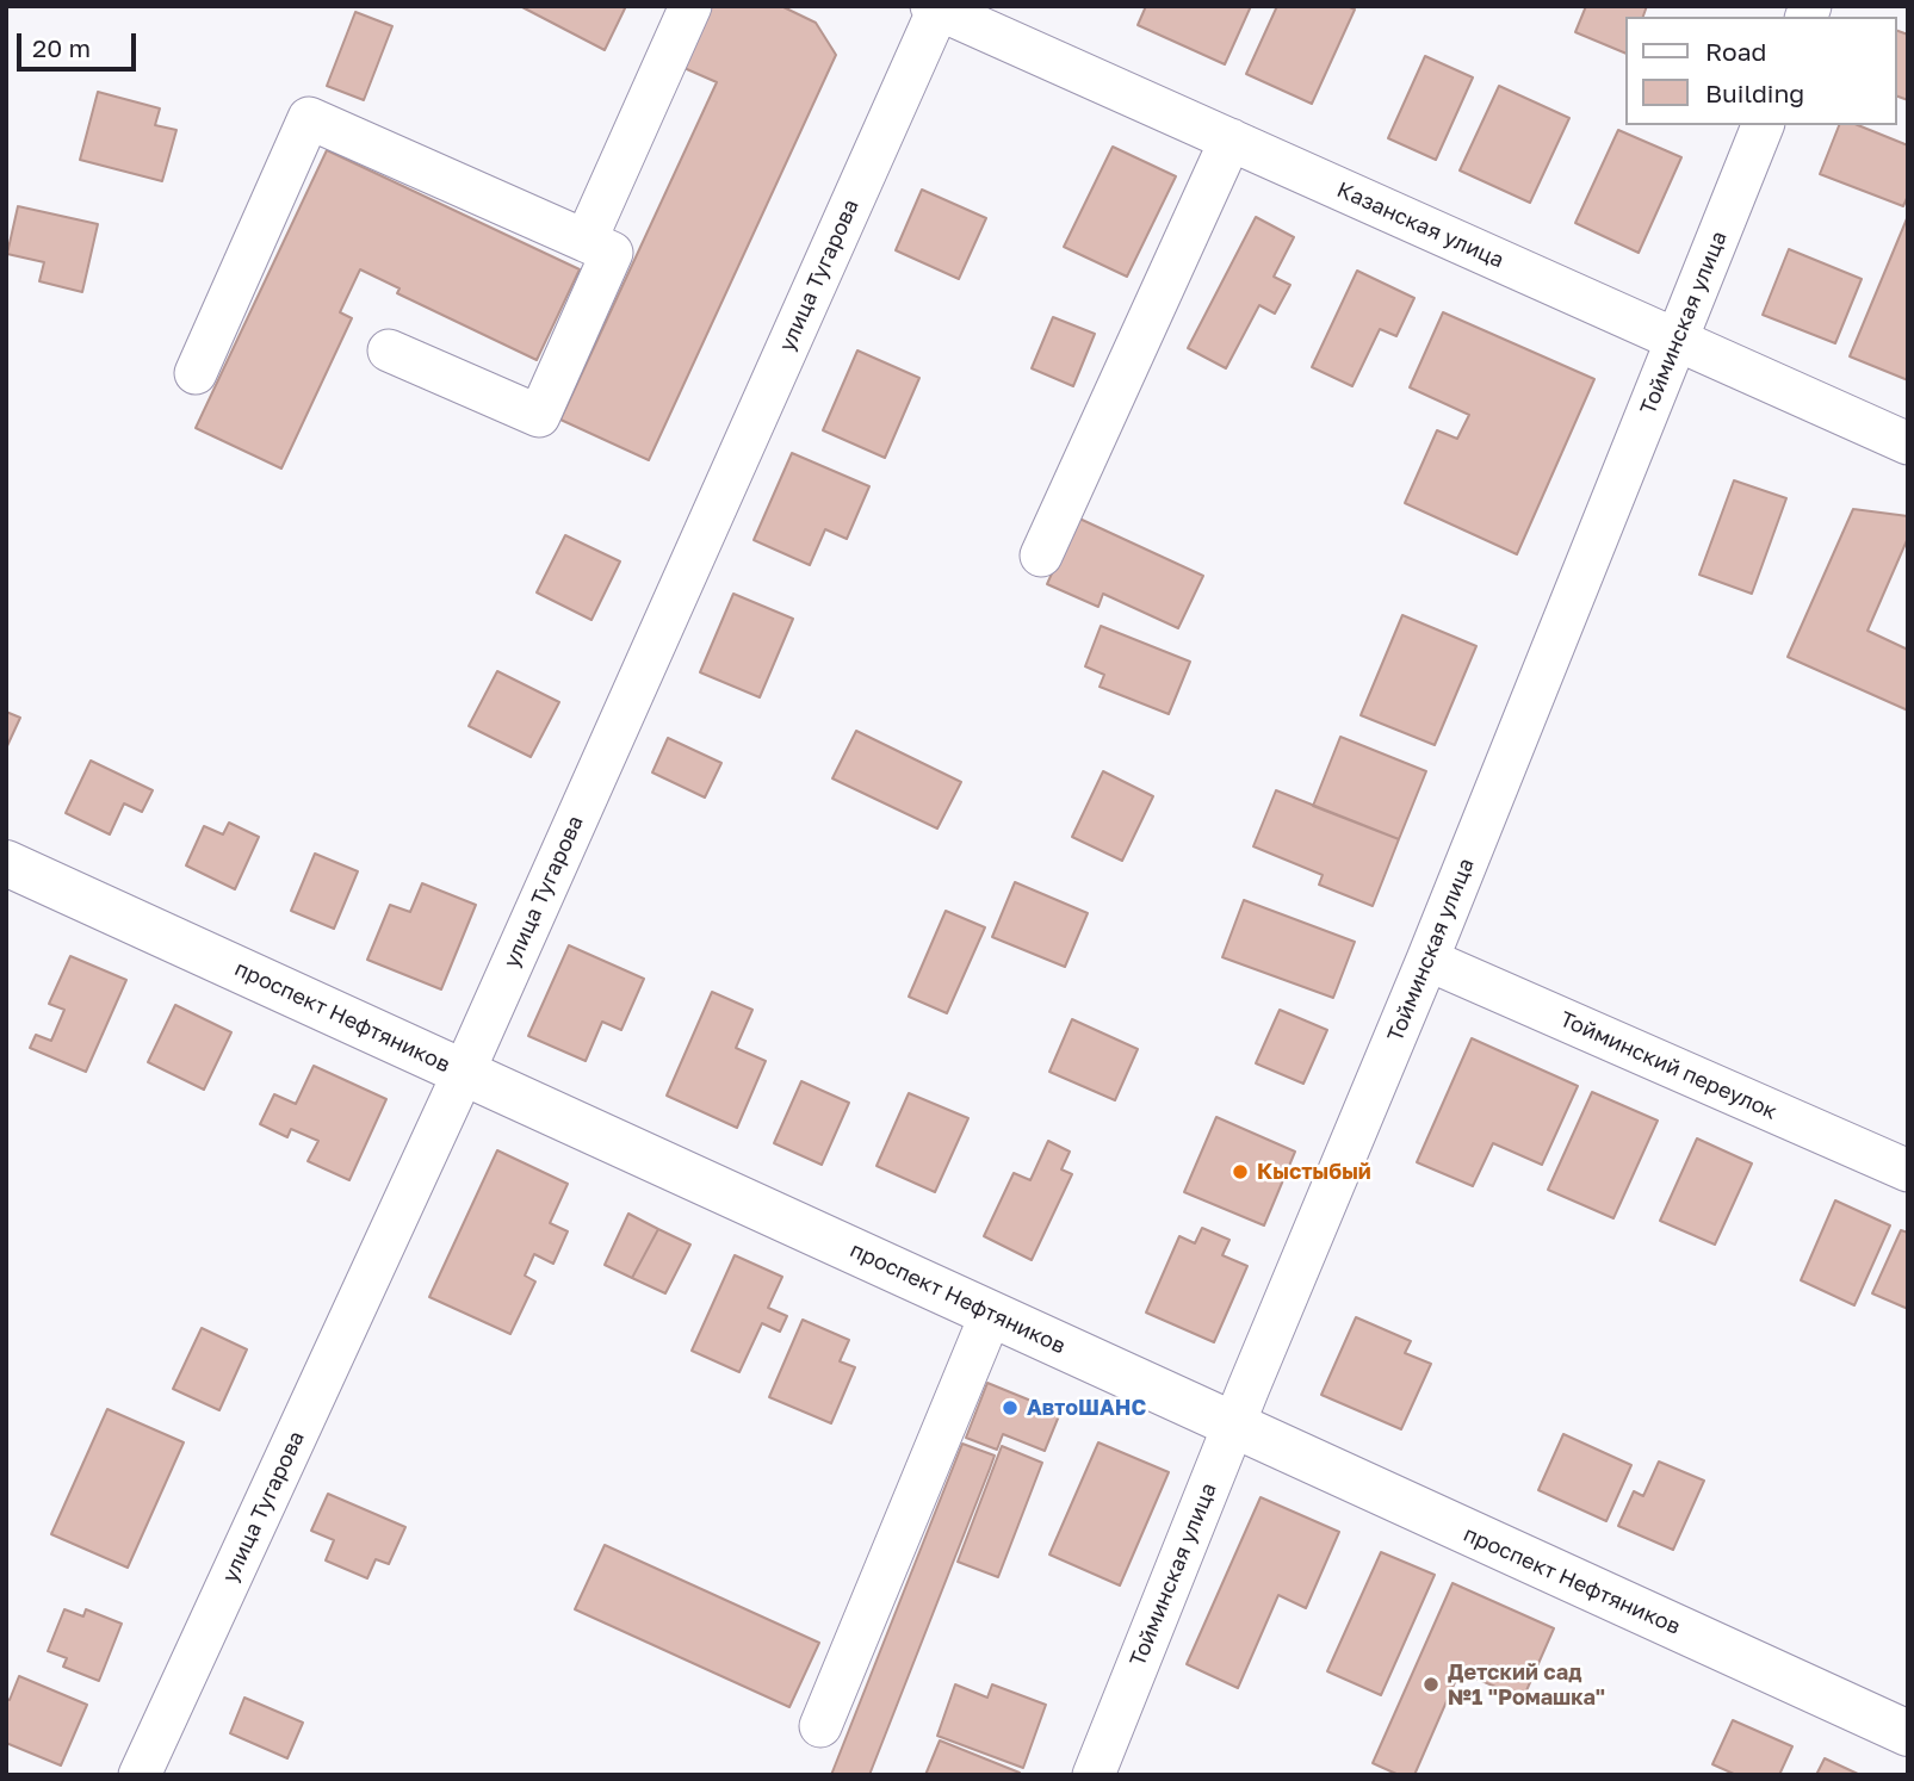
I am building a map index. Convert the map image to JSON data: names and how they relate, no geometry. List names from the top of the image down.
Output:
{
  "streets": {
    "main road": ["проспект Нефтяников"],
    "street": [
      "Казанская улица",
      "улица Тугарова",
      "Тойминская улица",
      "Тойминский переулок"
    ]
  },
  "crossings": [
    ["Казанская улица", "улица Тугарова"],
    ["Казанская улица", "Тойминская улица"],
    ["улица Тугарова", "проспект Нефтяников"],
    ["Тойминская улица", "проспект Нефтяников"],
    ["Тойминская улица", "Тойминский переулок"]
  ],
  "places": ["Кыстыбый", "АвтоШАНС", "Детский сад №1 \"Ромашка\""],
  "legend": ["Road", "Building"],
  "scale_bar": "20 m"
}
